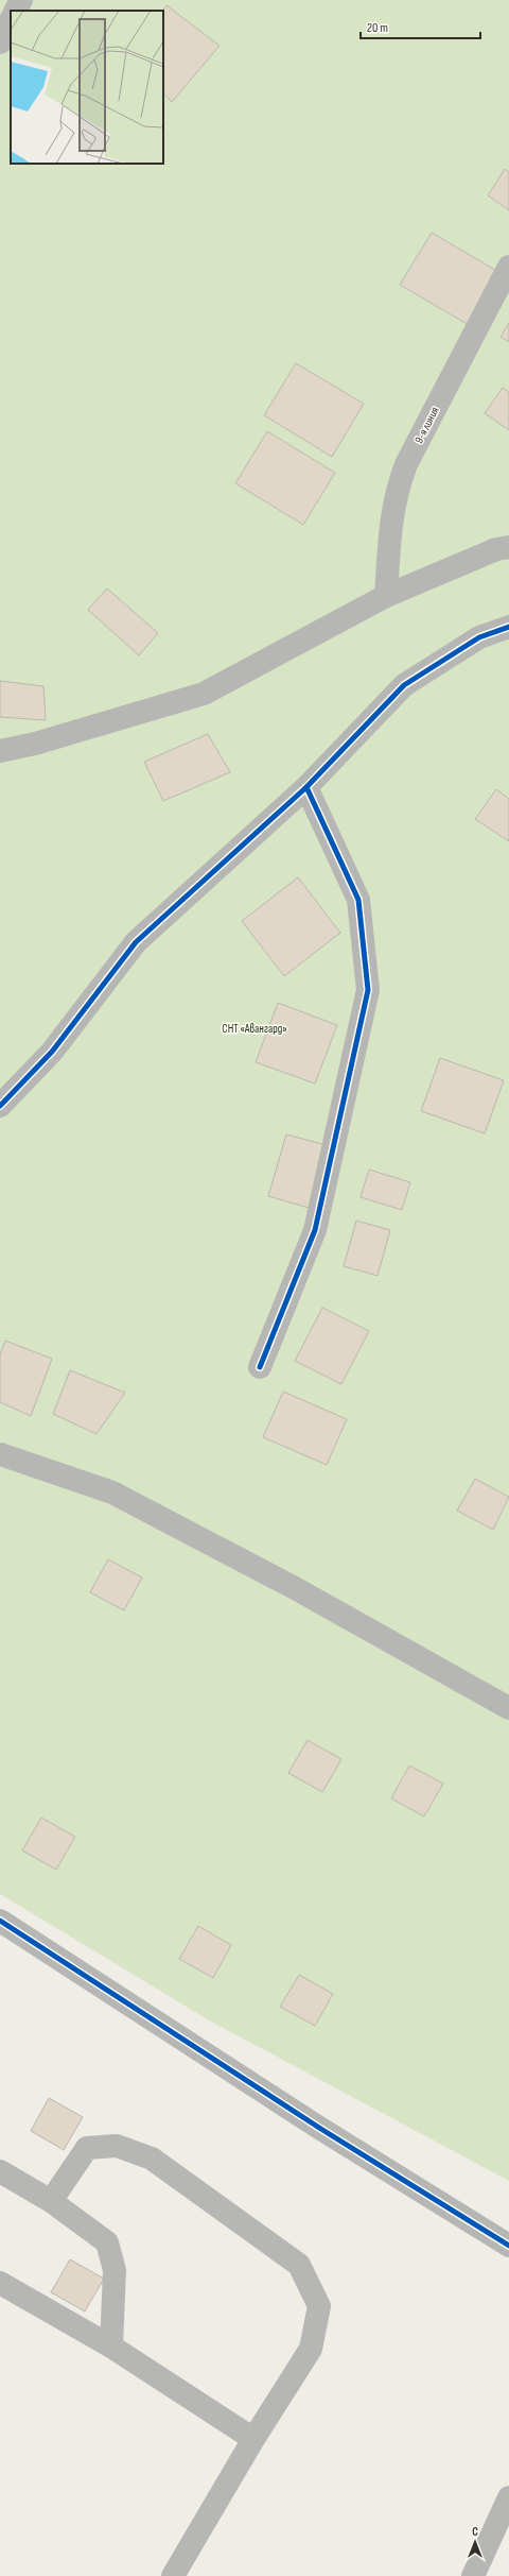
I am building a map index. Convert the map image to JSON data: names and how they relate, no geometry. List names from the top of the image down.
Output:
{
  "streets": {
    "street": ["9-я линия"]
  },
  "parks": ["СНТ «Авангард»"],
  "scale_bar": "20 m",
  "north": "top"
}
